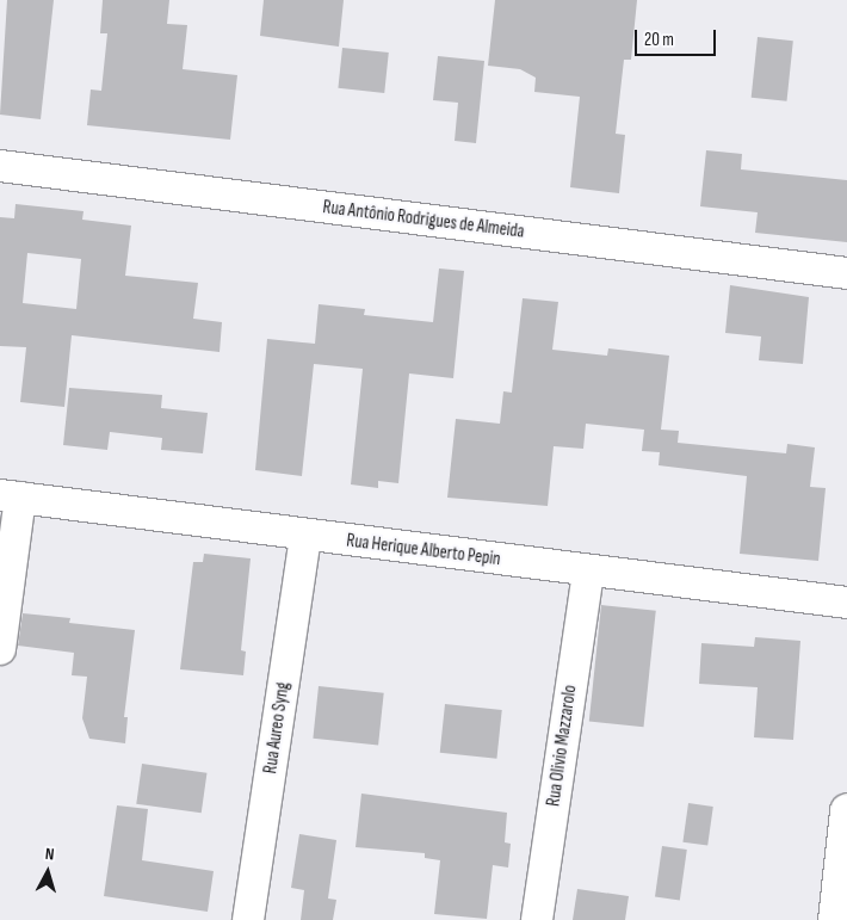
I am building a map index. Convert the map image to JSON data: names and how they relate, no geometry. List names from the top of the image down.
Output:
{
  "streets": {
    "street": [
      "Rua Antônio Rodrigues de Almeida",
      "Rua Herique Alberto Pepin",
      "Rua Aureo Syng",
      "Rua Olivio Mazzarolo"
    ]
  },
  "crossings": [
    ["Rua Herique Alberto Pepin", "Rua Aureo Syng"],
    ["Rua Herique Alberto Pepin", "Rua Olivio Mazzarolo"]
  ],
  "scale_bar": "20 m",
  "north": "top"
}
